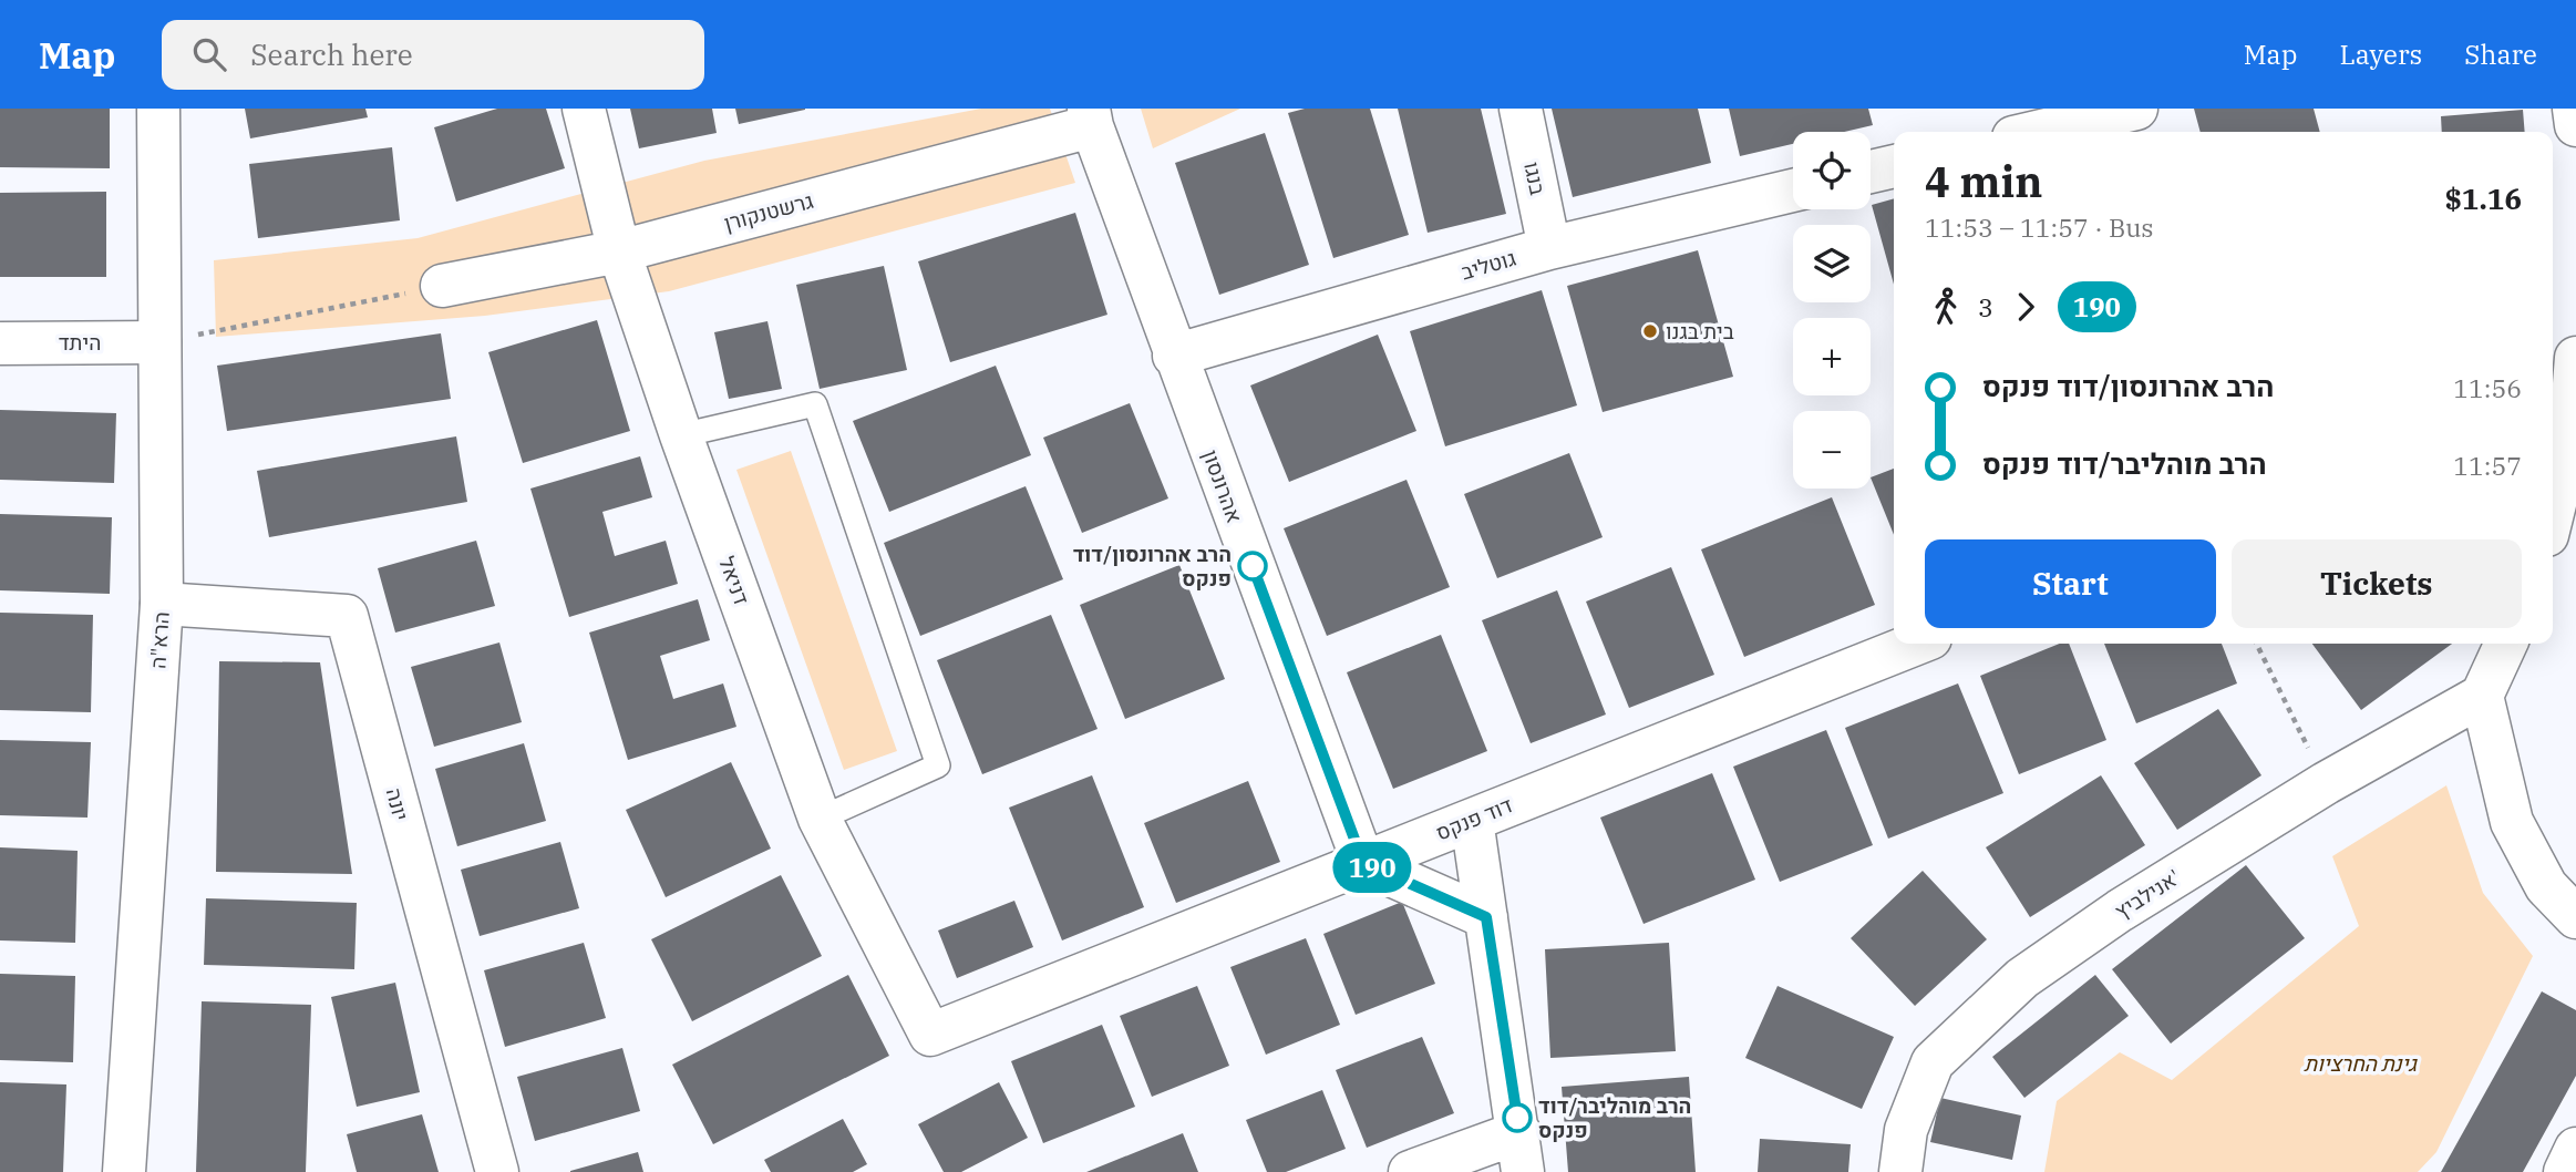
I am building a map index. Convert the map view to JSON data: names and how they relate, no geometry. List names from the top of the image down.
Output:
{
  "streets": {
    "street": [
      "בנגו",
      "גרשטנקורן",
      "גוטליב",
      "היתד",
      "אהרונסון",
      "דניאל",
      "הרא\"ה",
      "יונה",
      "דוד פנקס",
      "אנילביץ'"
    ]
  },
  "crossings": [
    ["בנגו", "גוטליב"],
    ["גרשטנקורן", "אהרונסון"],
    ["גרשטנקורן", "דניאל"],
    ["גוטליב", "אהרונסון"],
    ["היתד", "הרא\"ה"],
    ["אהרונסון", "דוד פנקס"],
    ["דניאל", "דוד פנקס"],
    ["הרא\"ה", "יונה"]
  ],
  "parks": ["גינת החרציות"],
  "places": ["בית בגנו", "הרב אהרונסון/דוד פנקס", "הרב מוהליבר/דוד פנקס"],
  "lines": ["bus line 190"],
  "page": {
    "header": "Map",
    "search": "Search here",
    "nav": ["Map", "Layers", "Share"],
    "on_map": "190",
    "map_buttons": ["+", "−"],
    "heading": ["4 min", "11:53 – 11:57 · Bus", "$1.16"],
    "legs": ["3", "190"],
    "list": [
      {
        "name": "הרב אהרונסון/דוד פנקס",
        "value": "11:56"
      },
      {
        "name": "הרב מוהליבר/דוד פנקס",
        "value": "11:57"
      }
    ],
    "buttons": ["Start", "Tickets"]
  }
}
